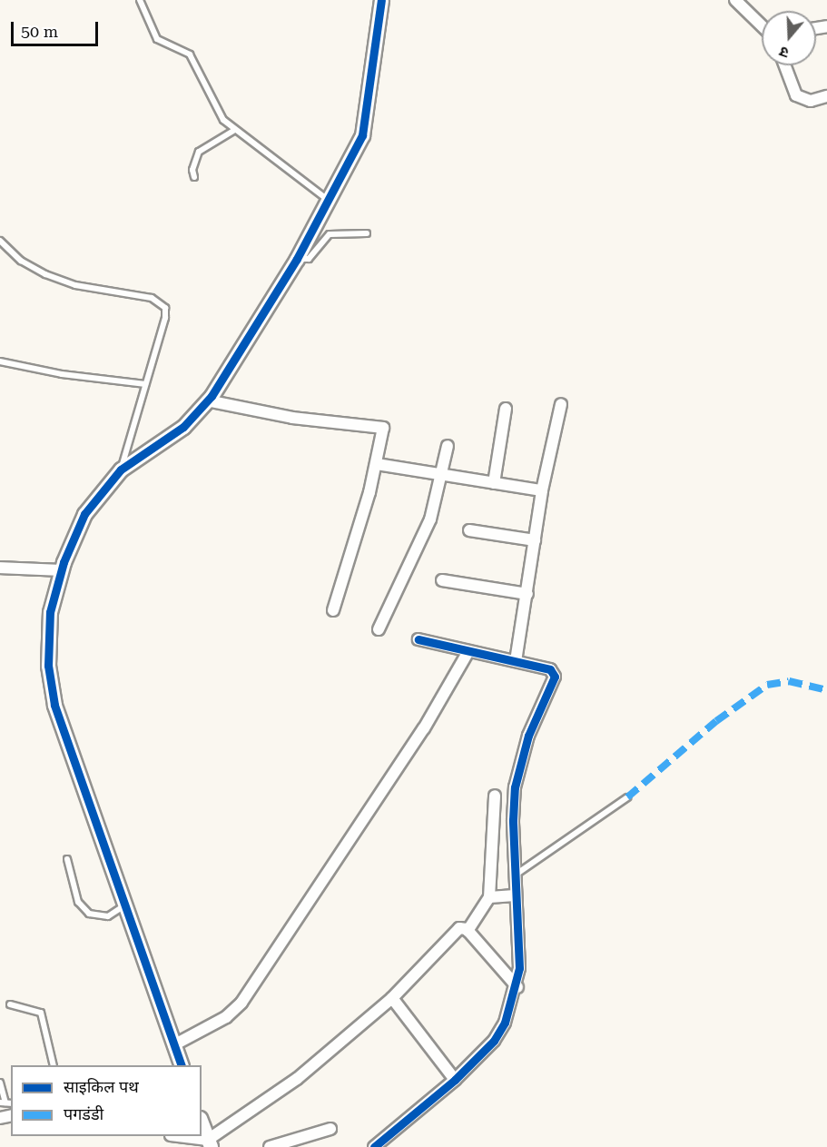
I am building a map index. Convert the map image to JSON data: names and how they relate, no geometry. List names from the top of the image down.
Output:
{
  "legend": ["साइकिल पथ", "पगडंडी"],
  "scale_bar": "50 m",
  "north": "bottom"
}
